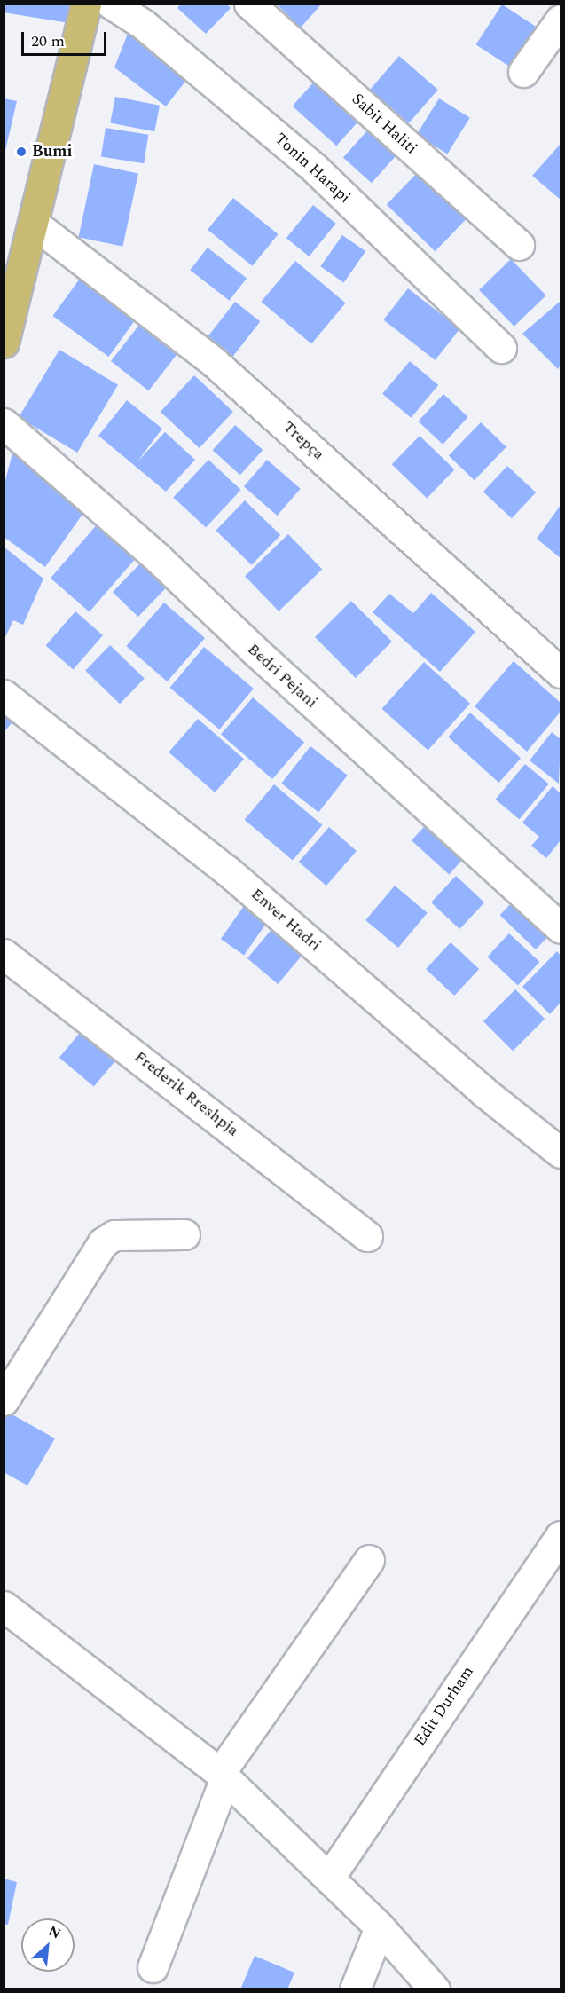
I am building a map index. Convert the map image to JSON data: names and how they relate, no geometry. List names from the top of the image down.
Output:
{
  "streets": {
    "street": [
      "Sabit Haliti",
      "Tonin Harapi",
      "Trepça",
      "Bedri Pejani",
      "Enver Hadri",
      "Frederik Rreshpja",
      "Edit Durham"
    ]
  },
  "places": ["Bumi"],
  "scale_bar": "20 m",
  "north": "top right"
}
